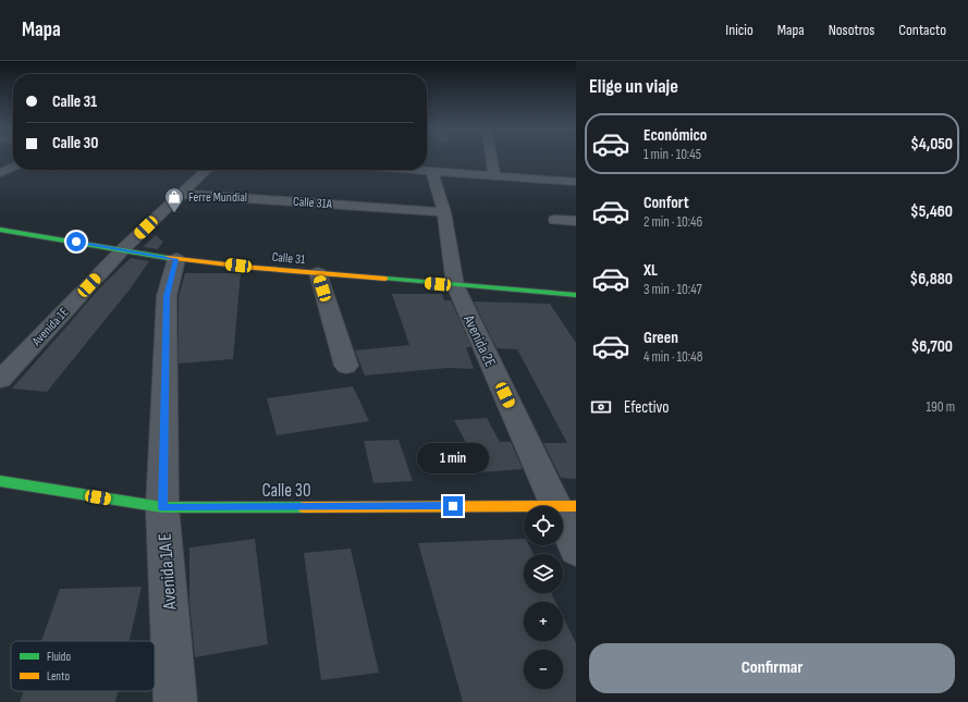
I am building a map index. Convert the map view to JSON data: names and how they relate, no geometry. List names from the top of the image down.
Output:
{
  "streets": {
    "street": [
      "Calle 31A",
      "Calle 31",
      "Avenida 1E",
      "Avenida 2E",
      "Calle 30",
      "Avenida 1A E"
    ]
  },
  "crossings": [
    ["Calle 31A", "Avenida 1E"],
    ["Calle 31A", "Avenida 2E"],
    ["Calle 31", "Avenida 1E"],
    ["Calle 31", "Avenida 2E"],
    ["Calle 31", "Avenida 1A E"],
    ["Avenida 2E", "Calle 30"],
    ["Calle 30", "Avenida 1A E"]
  ],
  "places": {
    "shop": ["Ferre Mundial"]
  },
  "legend": ["Fluido", "Lento"],
  "page": {
    "header": "Mapa",
    "nav": [
      "Inicio",
      "Mapa",
      "Nosotros",
      "Contacto"
    ],
    "heading": "Elige un viaje",
    "banner": ["Calle 31", "Calle 30"],
    "list": [
      {
        "name": "Económico",
        "note": "1 min · 10:45",
        "value": "$4,050"
      },
      {
        "name": "Confort",
        "note": "2 min · 10:46",
        "value": "$5,460"
      },
      {
        "name": "XL",
        "note": "3 min · 10:47",
        "value": "$6,880"
      },
      {
        "name": "Green",
        "note": "4 min · 10:48",
        "value": "$6,700"
      }
    ],
    "pay": ["Efectivo", "190 m"],
    "bubble": "1 min",
    "map_buttons": ["+", "−"],
    "buttons": "Confirmar"
  }
}
